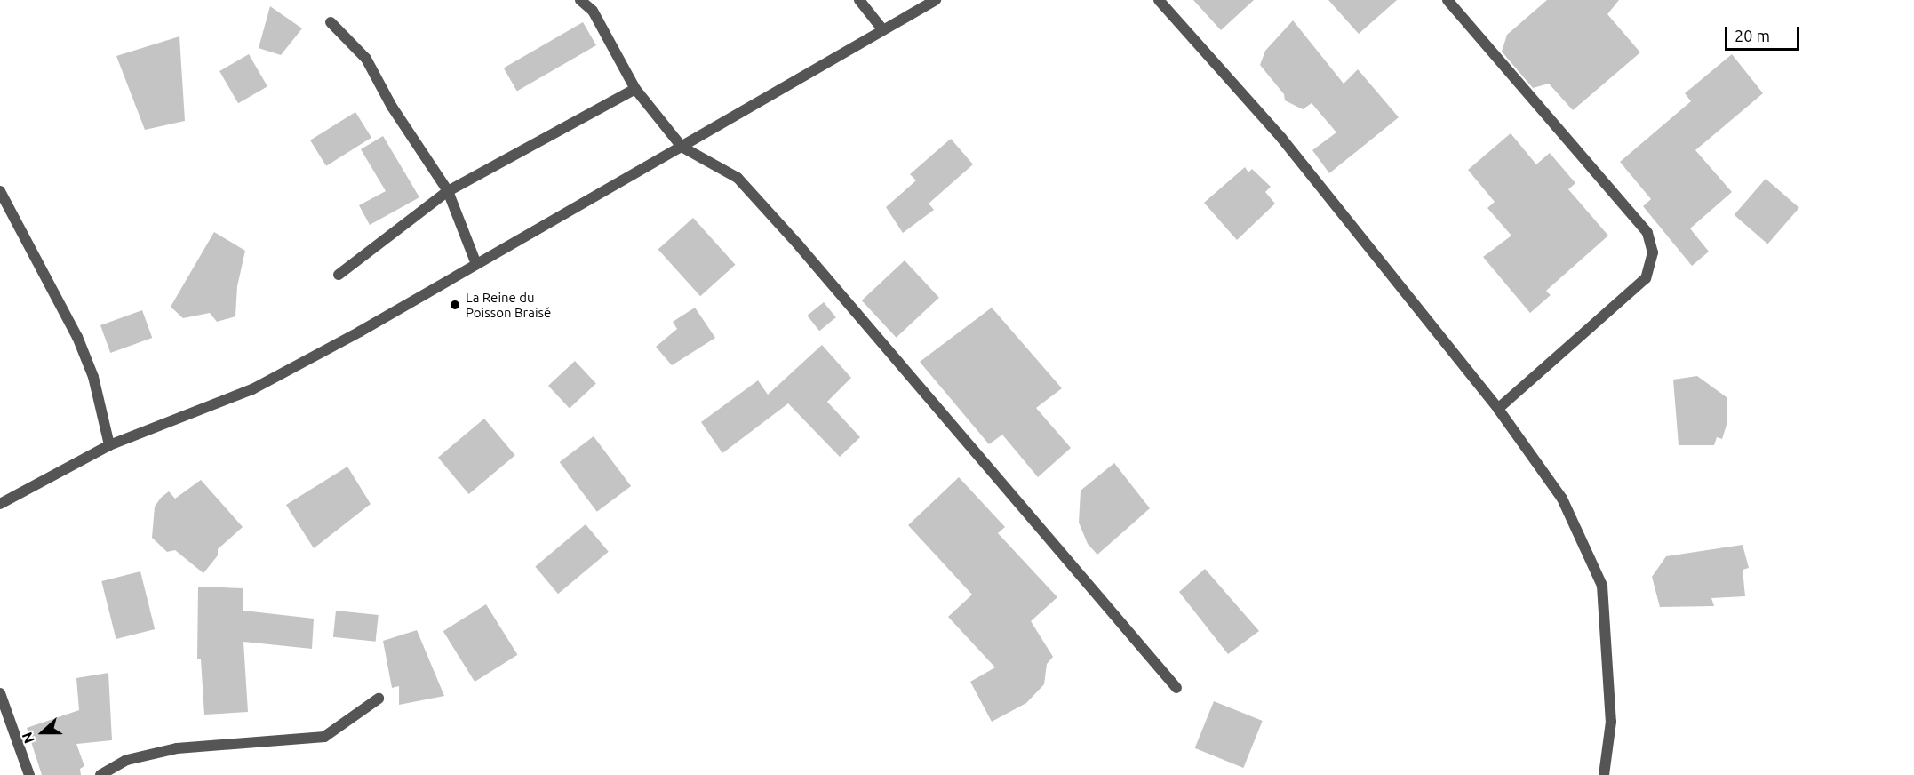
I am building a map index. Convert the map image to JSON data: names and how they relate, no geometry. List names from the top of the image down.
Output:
{
  "places": ["La Reine du Poisson Braisé"],
  "scale_bar": "20 m",
  "north": "left"
}
